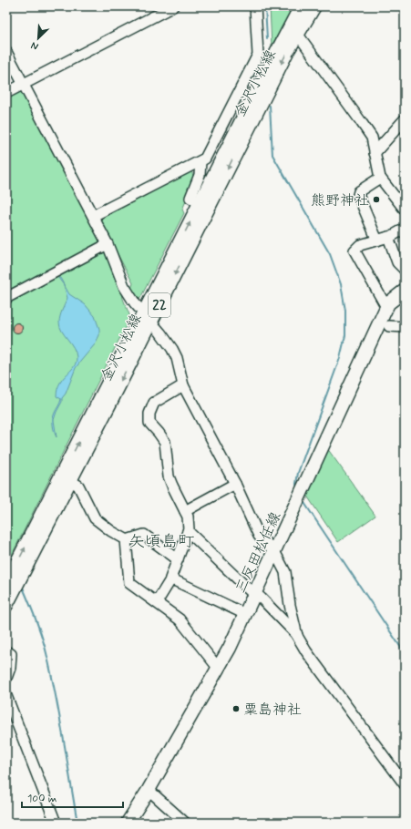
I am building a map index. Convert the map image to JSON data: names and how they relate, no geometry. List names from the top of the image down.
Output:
{
  "streets": {
    "main road": ["金沢小松線", "22", "三反田松任線"]
  },
  "districts": ["矢頃島町"],
  "places": ["熊野神社", "粟島神社"],
  "scale_bar": "100 m",
  "north": "bottom left"
}
